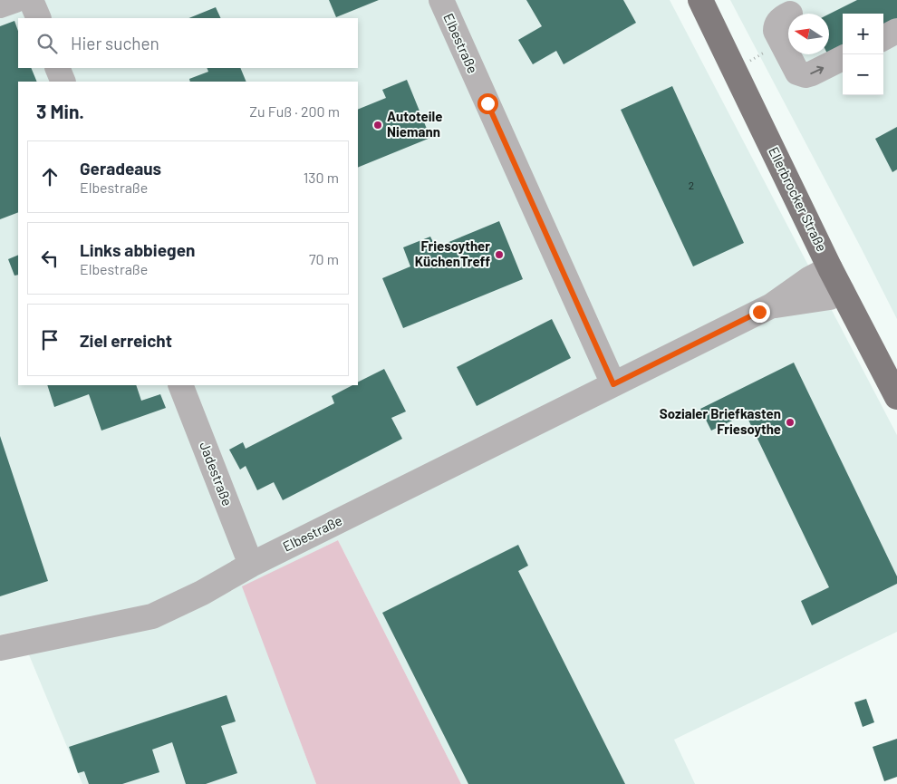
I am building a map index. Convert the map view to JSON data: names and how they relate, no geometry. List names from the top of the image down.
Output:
{
  "streets": {
    "main road": ["Ellerbrocker Straße"],
    "street": ["Elbestraße", "Jadestraße"]
  },
  "crossings": [
    ["Elbestraße", "Ellerbrocker Straße"],
    ["Elbestraße", "Jadestraße"]
  ],
  "places": ["Autoteile Niemann", "Friesoyther KüchenTreff", "Sozialer Briefkasten Friesoythe"],
  "house_numbers": ["2"],
  "north": "left",
  "page": {
    "map_buttons": ["+", "−"],
    "search": "Hier suchen",
    "heading": ["3 Min.", "Zu Fuß · 200 m"],
    "list": [
      ["Geradeaus", "Elbestraße", "130 m"],
      ["Links abbiegen", "Elbestraße", "70 m"],
      "Ziel erreicht"
    ]
  }
}
